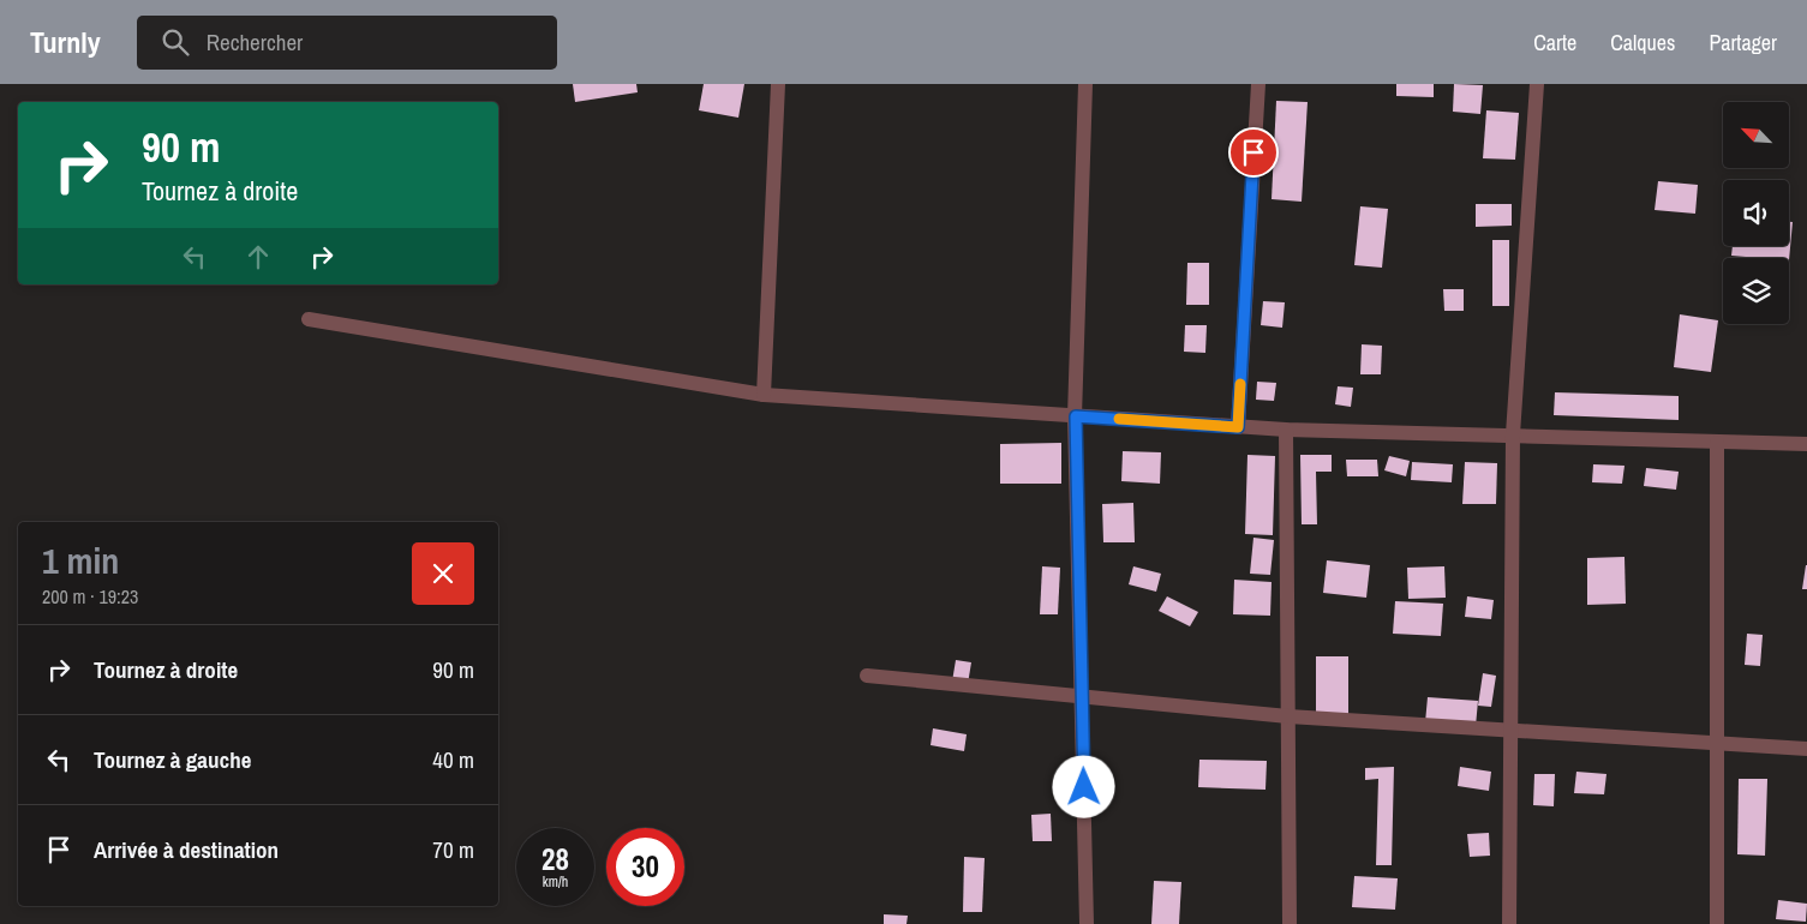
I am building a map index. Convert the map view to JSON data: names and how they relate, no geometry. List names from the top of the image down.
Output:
{
  "north": "top left",
  "page": {
    "header": "Turnly",
    "search": "Rechercher",
    "nav": ["Carte", "Calques", "Partager"],
    "turn": ["90 m", "Tournez à droite"],
    "heading": ["1 min", "200 m · 19:23"],
    "list": [
      {
        "name": "Tournez à droite",
        "value": "90 m"
      },
      {
        "name": "Tournez à gauche",
        "value": "40 m"
      },
      {
        "name": "Arrivée à destination",
        "value": "70 m"
      }
    ],
    "speed": "28 km/h",
    "limit": "30"
  }
}
